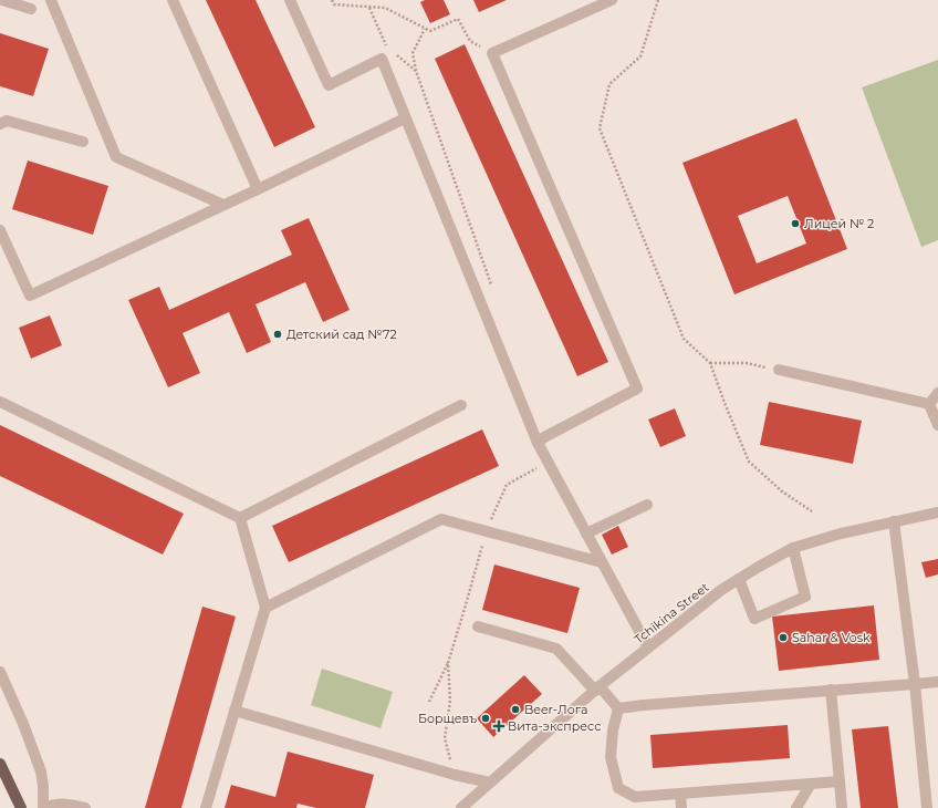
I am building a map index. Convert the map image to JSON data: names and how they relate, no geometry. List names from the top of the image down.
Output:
{
  "streets": {
    "street": ["Tchikina Street"]
  },
  "places": {
    "other": [
      "Лицей № 2",
      "Детский сад №72",
      "Sahar & Vosk",
      "Beer-Лога",
      "Борщевъ"
    ],
    "health": ["Вита-экспресс"]
  }
}
